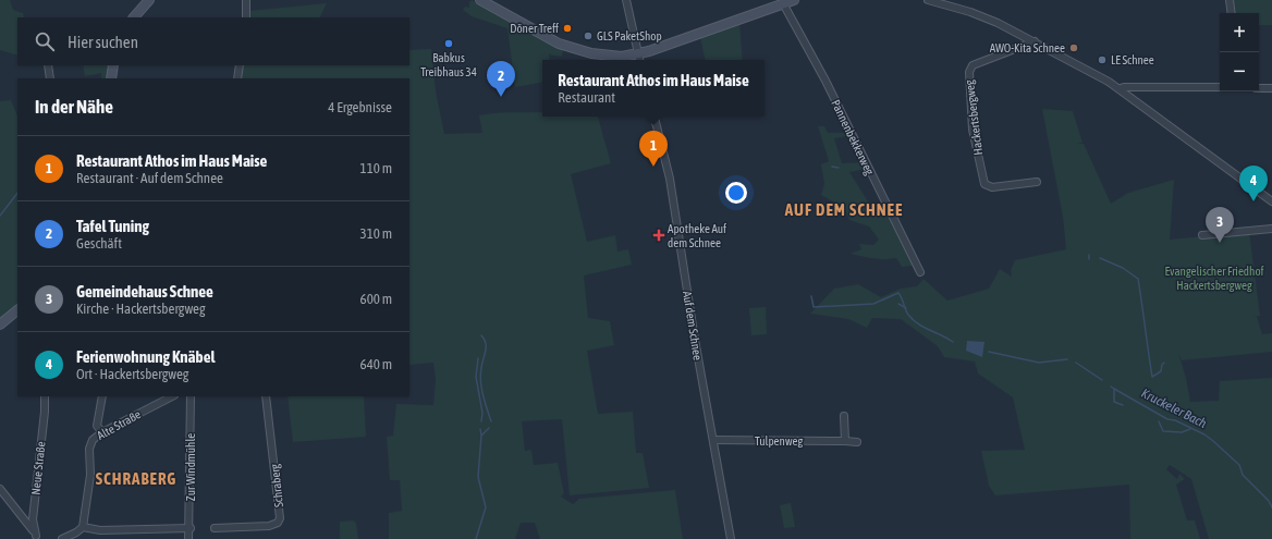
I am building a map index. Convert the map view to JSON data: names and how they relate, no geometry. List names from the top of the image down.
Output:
{
  "streets": {
    "street": [
      "Hackertsbergweg",
      "Pannenbekkerweg",
      "Auf dem Schnee",
      "Alte Straße",
      "Tulpenweg",
      "Zur Windmühle",
      "Neue Straße",
      "Schraberg"
    ]
  },
  "crossings": [
    ["Auf dem Schnee", "Tulpenweg"]
  ],
  "districts": ["AUF DEM SCHNEE", "SCHRABERG"],
  "water": ["Kruckeler Bach"],
  "parks": ["Evangelischer Friedhof Hackertsbergweg"],
  "places": {
    "other": [
      "Döner Treff",
      "GLS PaketShop",
      "Babkus Treibhaus 34",
      "AWO-Kita Schnee",
      "LE Schnee"
    ],
    "health": ["Apotheke Auf dem Schnee"]
  },
  "page": {
    "map_buttons": ["+", "−"],
    "search": "Hier suchen",
    "popup": ["Restaurant Athos im Haus Maise", "Restaurant"],
    "pins": [
      "2",
      "1",
      "4",
      "3"
    ],
    "heading": ["In der Nähe", "4 Ergebnisse"],
    "list": [
      {
        "mark": "1",
        "name": "Restaurant Athos im Haus Maise",
        "note": "Restaurant · Auf dem Schnee",
        "value": "110 m"
      },
      {
        "mark": "2",
        "name": "Tafel Tuning",
        "note": "Geschäft",
        "value": "310 m"
      },
      {
        "mark": "3",
        "name": "Gemeindehaus Schnee",
        "note": "Kirche · Hackertsbergweg",
        "value": "600 m"
      },
      {
        "mark": "4",
        "name": "Ferienwohnung Knäbel",
        "note": "Ort · Hackertsbergweg",
        "value": "640 m"
      }
    ]
  }
}
